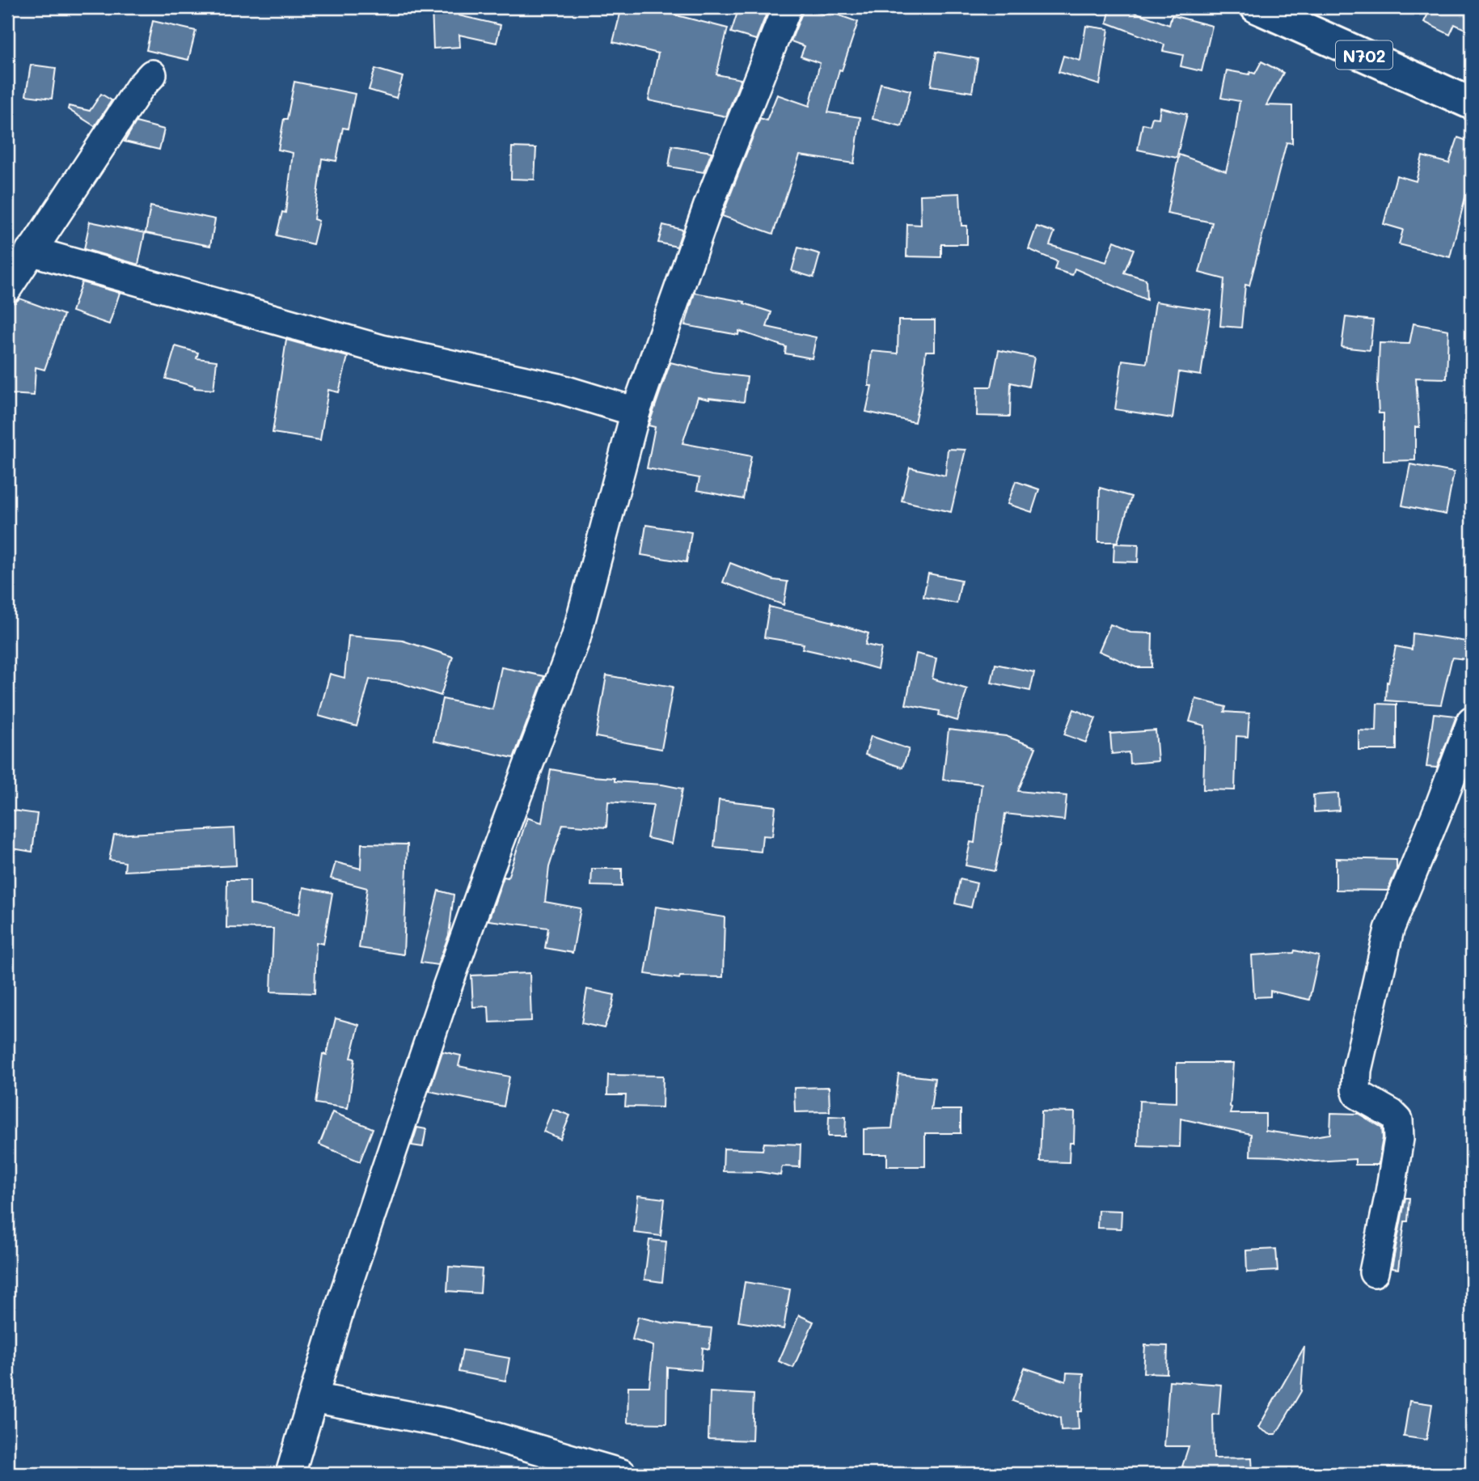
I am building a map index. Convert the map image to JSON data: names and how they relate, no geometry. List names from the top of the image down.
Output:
{
  "streets": {
    "highway": ["N702"]
  }
}
